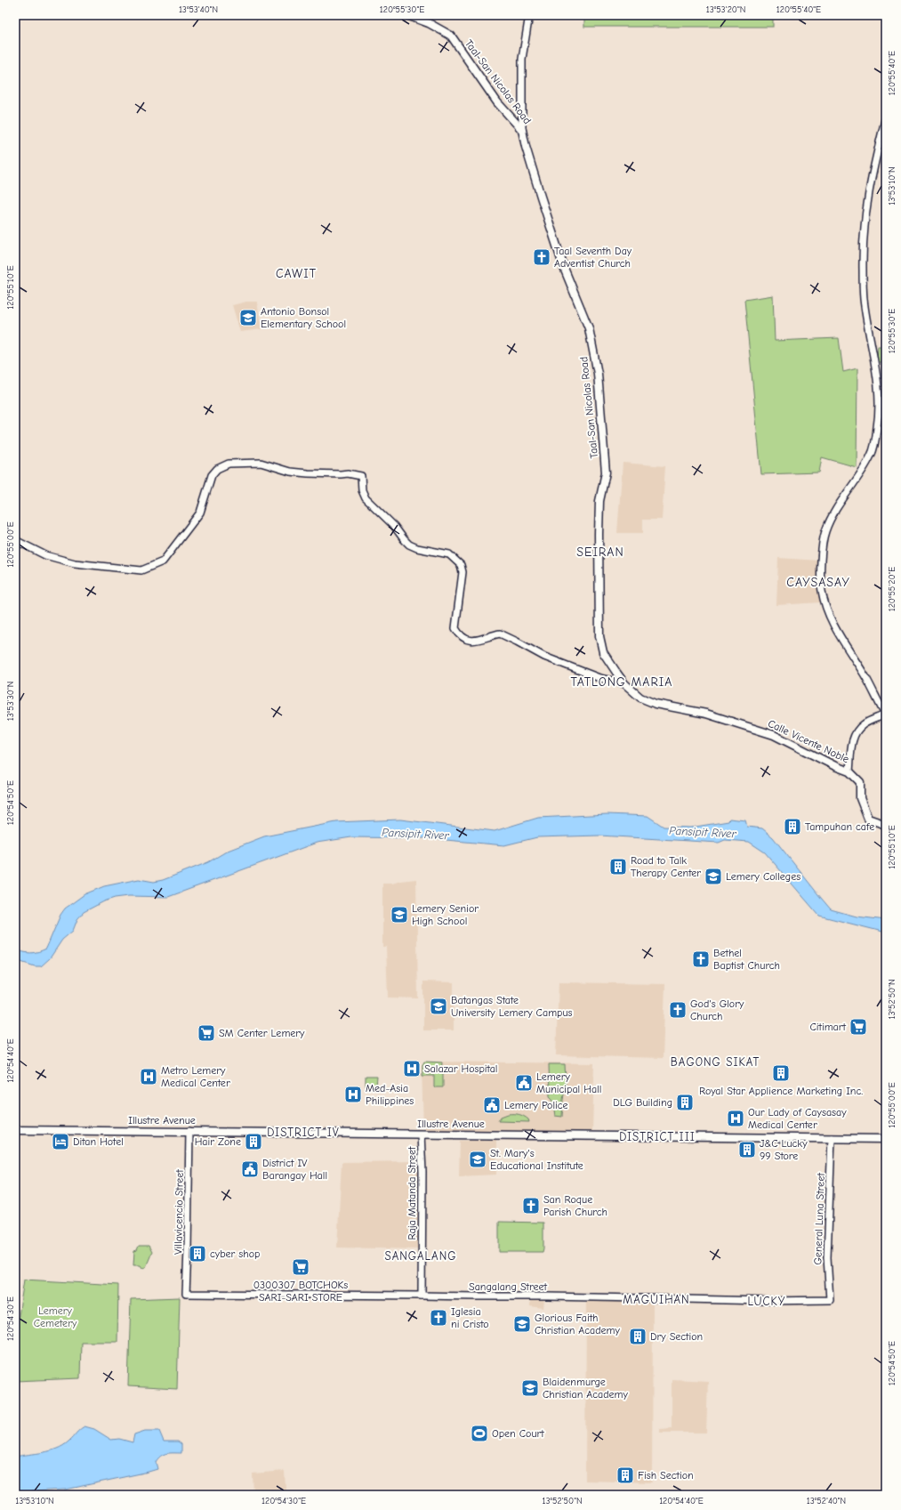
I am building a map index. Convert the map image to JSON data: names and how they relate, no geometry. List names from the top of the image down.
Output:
{
  "streets": {
    "main road": ["Taal-San Nicolas Road", "Calle Vicente Noble", "Illustre Avenue"],
    "street": [
      "Raja Matanda Street",
      "Villavicencio Street",
      "General Luna Street",
      "Sangalang Street"
    ]
  },
  "crossings": [
    ["Taal-San Nicolas Road", "Calle Vicente Noble"],
    ["Illustre Avenue", "Raja Matanda Street"],
    ["Illustre Avenue", "Villavicencio Street"],
    ["Illustre Avenue", "General Luna Street"],
    ["Raja Matanda Street", "Sangalang Street"],
    ["Villavicencio Street", "Sangalang Street"],
    ["General Luna Street", "Sangalang Street"]
  ],
  "districts": [
    "CAWIT",
    "SEIRAN",
    "CAYSASAY",
    "TATLONG MARIA",
    "BAGONG SIKAT",
    "DISTRICT IV",
    "DISTRICT III",
    "SANGALANG",
    "MAGUIHAN",
    "LUCKY"
  ],
  "water": ["Pansipit River"],
  "parks": ["Lemery Cemetery"],
  "places": {
    "church": [
      "Taal Seventh Day Adventist Church",
      "Bethel Baptist Church",
      "God's Glory Church",
      "San Roque Parish Church",
      "Iglesia ni Cristo"
    ],
    "school or university": [
      "Antonio Bonsol Elementary School",
      "Lemery Colleges",
      "Lemery Senior High School",
      "Batangas State University Lemery Campus",
      "St. Mary's Educational Institute",
      "Glorious Faith Christian Academy",
      "Blaidenmurge Christian Academy"
    ],
    "building": [
      "Tampuhan cafe",
      "Road to Talk Therapy Center",
      "Royal Star Applience Marketing Inc.",
      "DLG Building",
      "Hair Zone",
      "J&C Lucky 99 Store",
      "cyber shop",
      "Dry Section",
      "Fish Section"
    ],
    "supermarket": ["Citimart", "SM Center Lemery", "0300307 BOTCHOKs SARI-SARI STORE"],
    "hospital": [
      "Salazar Hospital",
      "Metro Lemery Medical Center",
      "Med-Asia Philippines",
      "Our Lady of Caysasay Medical Center"
    ],
    "public building": ["Lemery Municipal Hall", "Lemery Police", "District IV Barangay Hall"],
    "hotel": ["Ditan Hotel"],
    "sports": ["Open Court"]
  },
  "coordinates": [
    "13°53'40\"N",
    "120°55'30\"E",
    "13°53'20\"N",
    "120°55'40\"E",
    "13°53'10\"N",
    "120°55'10\"E",
    "120°55'00\"E",
    "120°55'20\"E",
    "13°53'30\"N",
    "120°54'50\"E",
    "13°52'50\"N",
    "120°54'40\"E",
    "120°54'30\"E",
    "13°52'40\"N"
  ]
}
